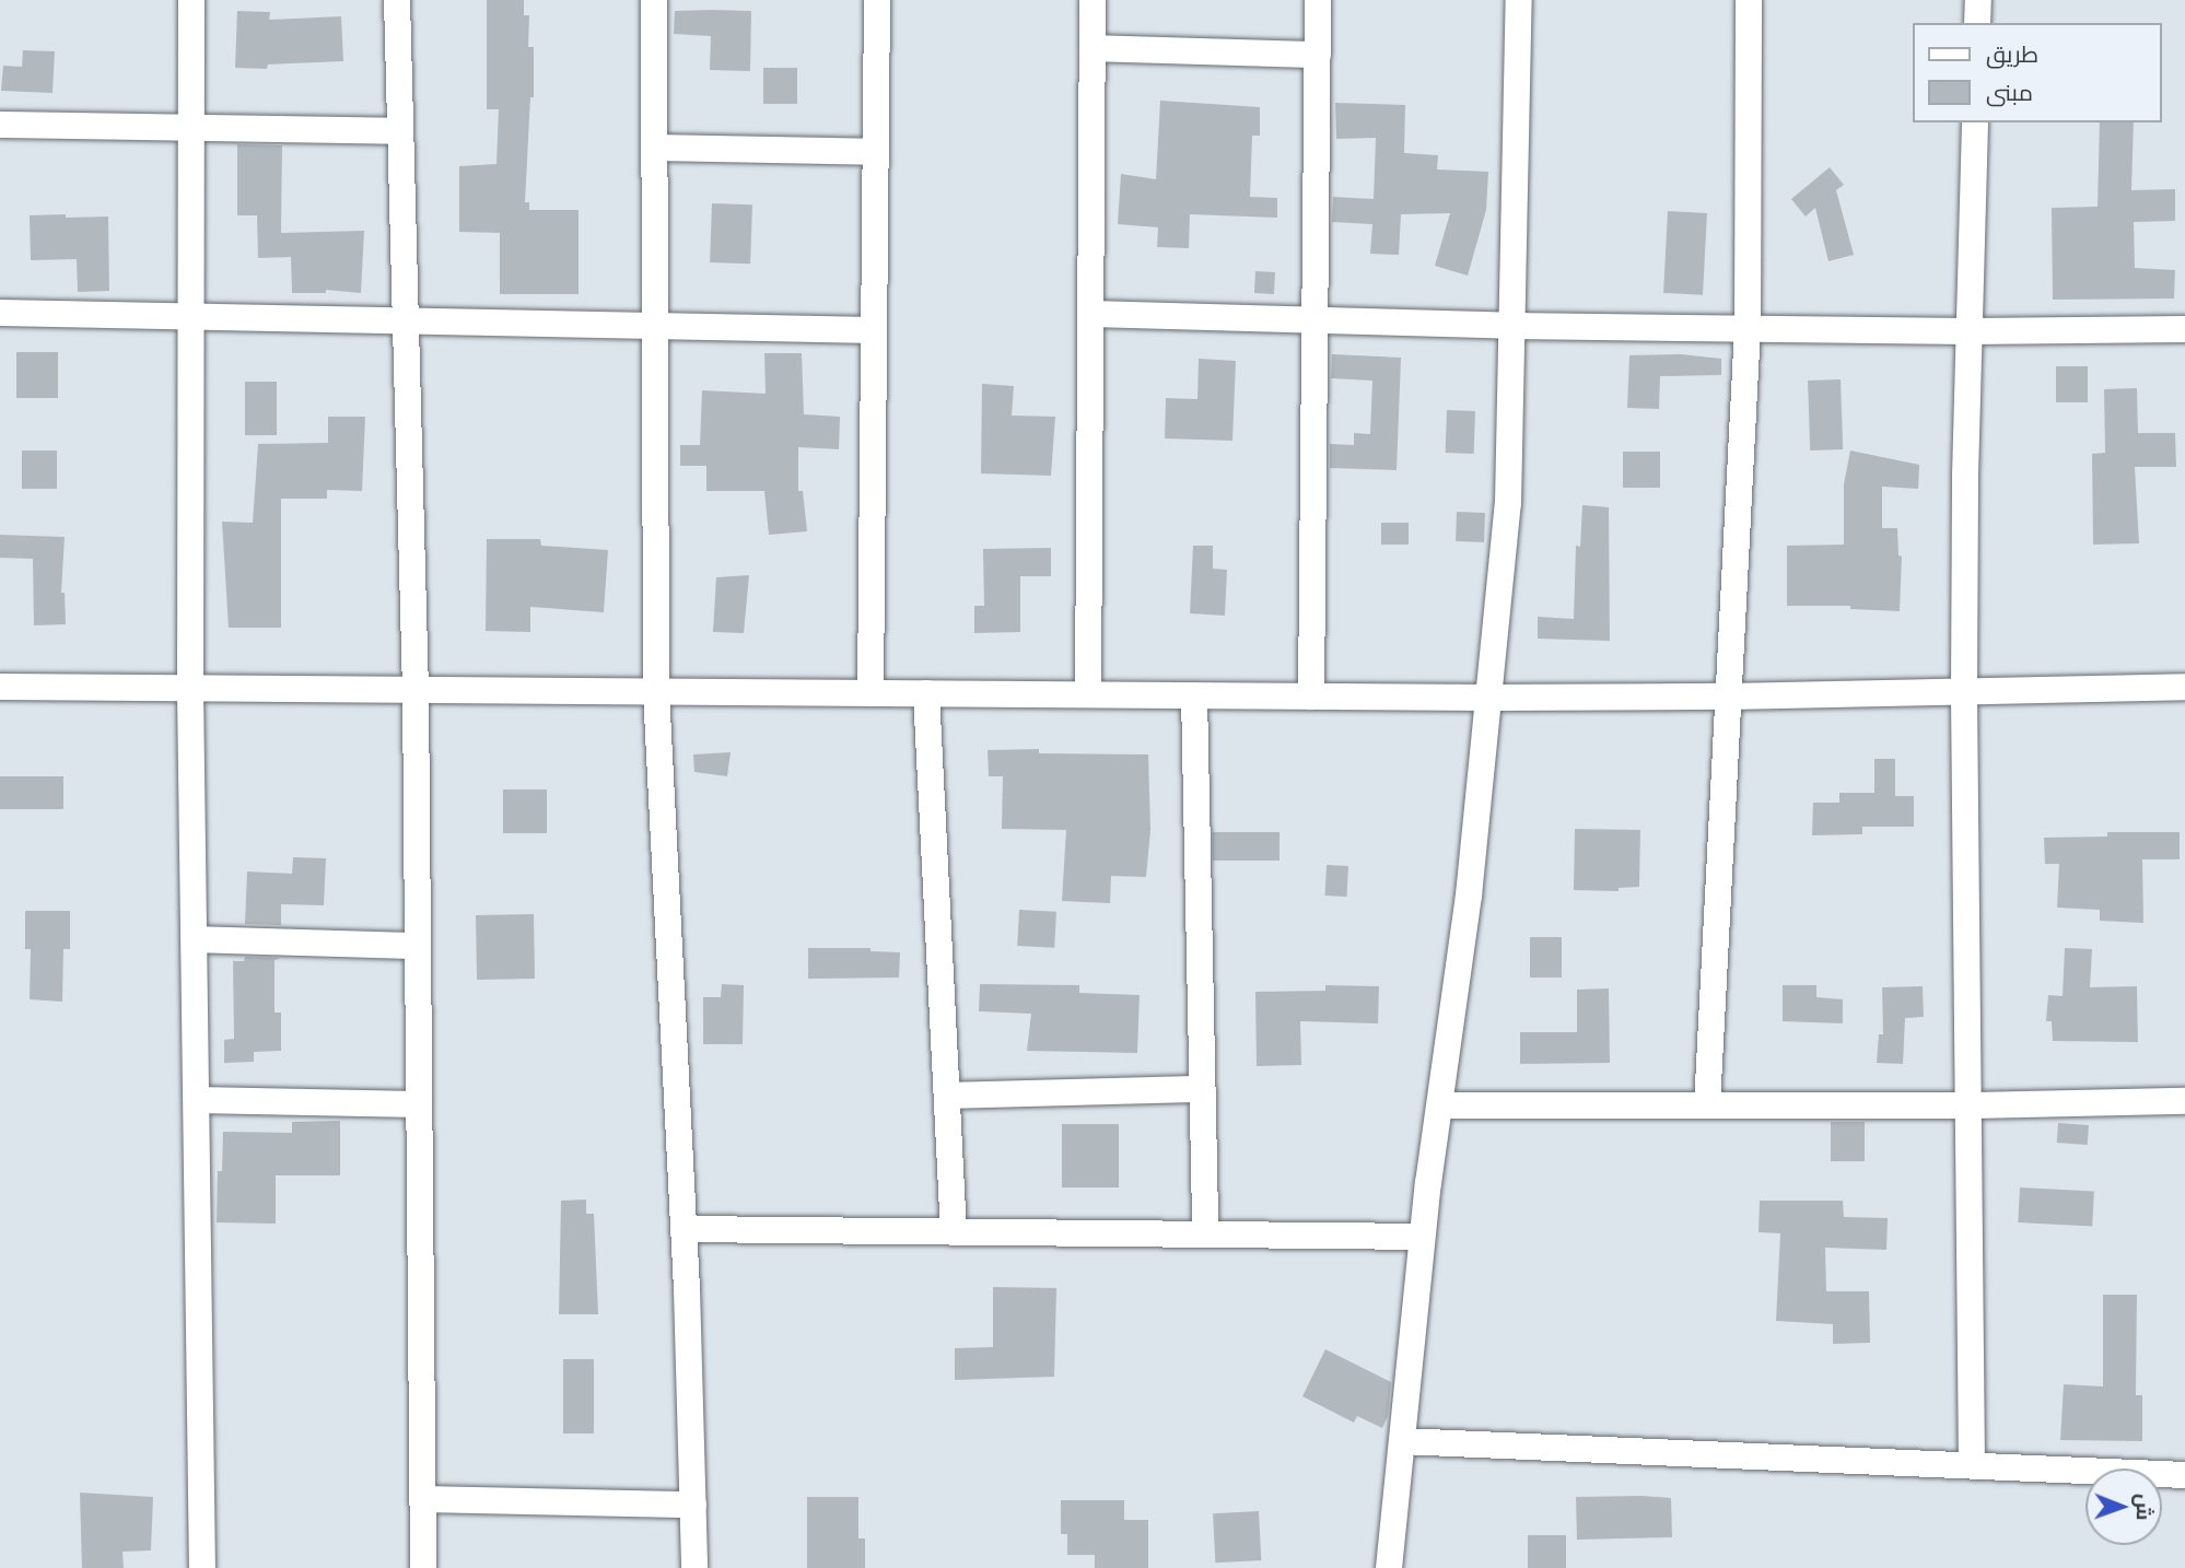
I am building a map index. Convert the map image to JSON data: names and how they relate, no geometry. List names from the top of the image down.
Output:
{
  "legend": ["طريق", "مبنى"],
  "north": "right"
}
